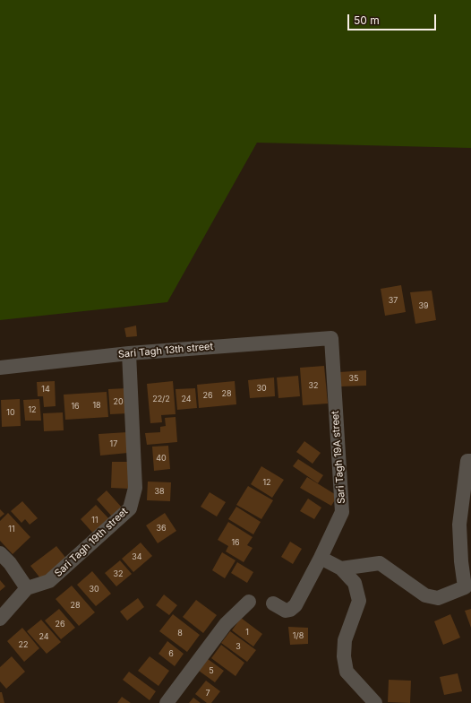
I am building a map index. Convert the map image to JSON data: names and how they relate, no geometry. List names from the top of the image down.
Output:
{
  "streets": {
    "street": ["Sari Tagh 13th street", "Sari Tagh 19A street", "Sari Tagh 19th street"]
  },
  "crossings": [
    ["Sari Tagh 13th street", "Sari Tagh 19A street"],
    ["Sari Tagh 13th street", "Sari Tagh 19th street"]
  ],
  "house_numbers": [
    "37",
    "39",
    "35",
    "32",
    "30",
    "14",
    "28",
    "26",
    "22/2",
    "24",
    "20",
    "18",
    "16",
    "12",
    "10",
    "17",
    "40",
    "12",
    "38",
    "11",
    "36",
    "11",
    "16",
    "34",
    "32",
    "30",
    "28",
    "26",
    "1",
    "8",
    "1/8",
    "24",
    "22",
    "3",
    "6",
    "5",
    "7"
  ],
  "scale_bar": "50 m"
}
